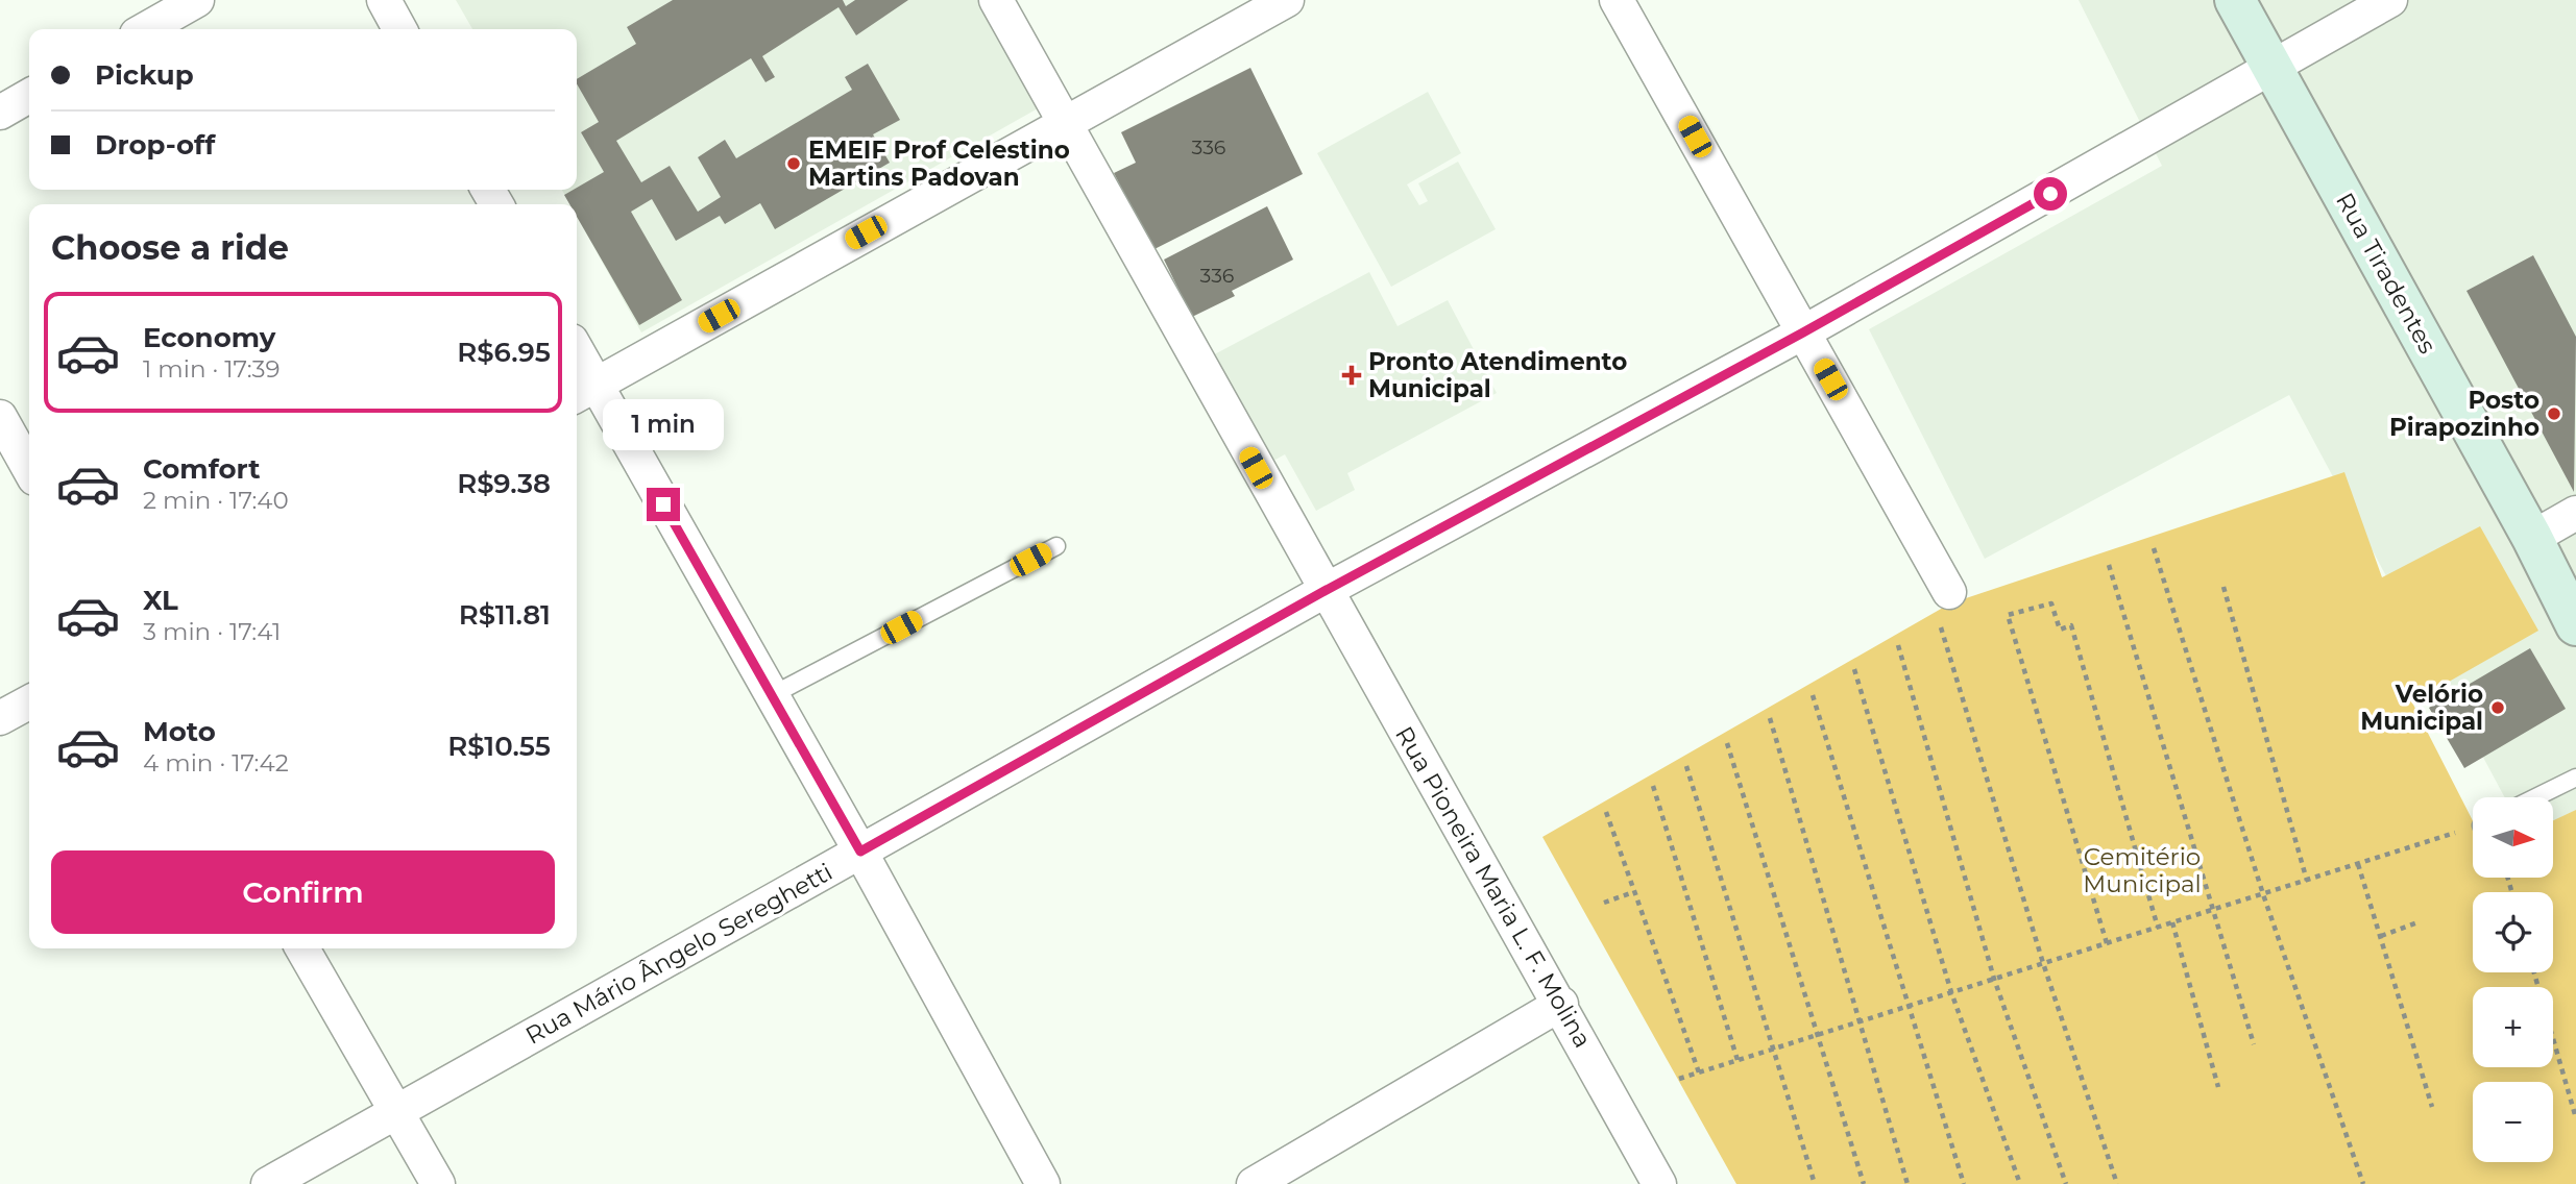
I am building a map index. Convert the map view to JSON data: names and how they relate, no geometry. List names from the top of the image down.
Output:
{
  "streets": {
    "main road": ["Rua Tiradentes"],
    "street": ["Rua Pioneira Maria L. F. Molina", "Rua Mário Ângelo Sereghetti"]
  },
  "crossings": [
    ["Rua Tiradentes", "Rua Mário Ângelo Sereghetti"],
    ["Rua Pioneira Maria L. F. Molina", "Rua Mário Ângelo Sereghetti"]
  ],
  "parks": ["Cemitério Municipal"],
  "places": {
    "other": ["EMEIF Prof Celestino Martins Padovan", "Posto Pirapozinho", "Velório Municipal"],
    "health": ["Pronto Atendimento Municipal"]
  },
  "house_numbers": ["336", "336"],
  "north": "right",
  "page": {
    "banner": ["Pickup", "Drop-off"],
    "heading": "Choose a ride",
    "list": [
      {
        "name": "Economy",
        "note": "1 min · 17:39",
        "value": "R$6.95"
      },
      {
        "name": "Comfort",
        "note": "2 min · 17:40",
        "value": "R$9.38"
      },
      {
        "name": "XL",
        "note": "3 min · 17:41",
        "value": "R$11.81"
      },
      {
        "name": "Moto",
        "note": "4 min · 17:42",
        "value": "R$10.55"
      }
    ],
    "bubble": "1 min",
    "map_buttons": ["+", "−"],
    "buttons": "Confirm"
  }
}
